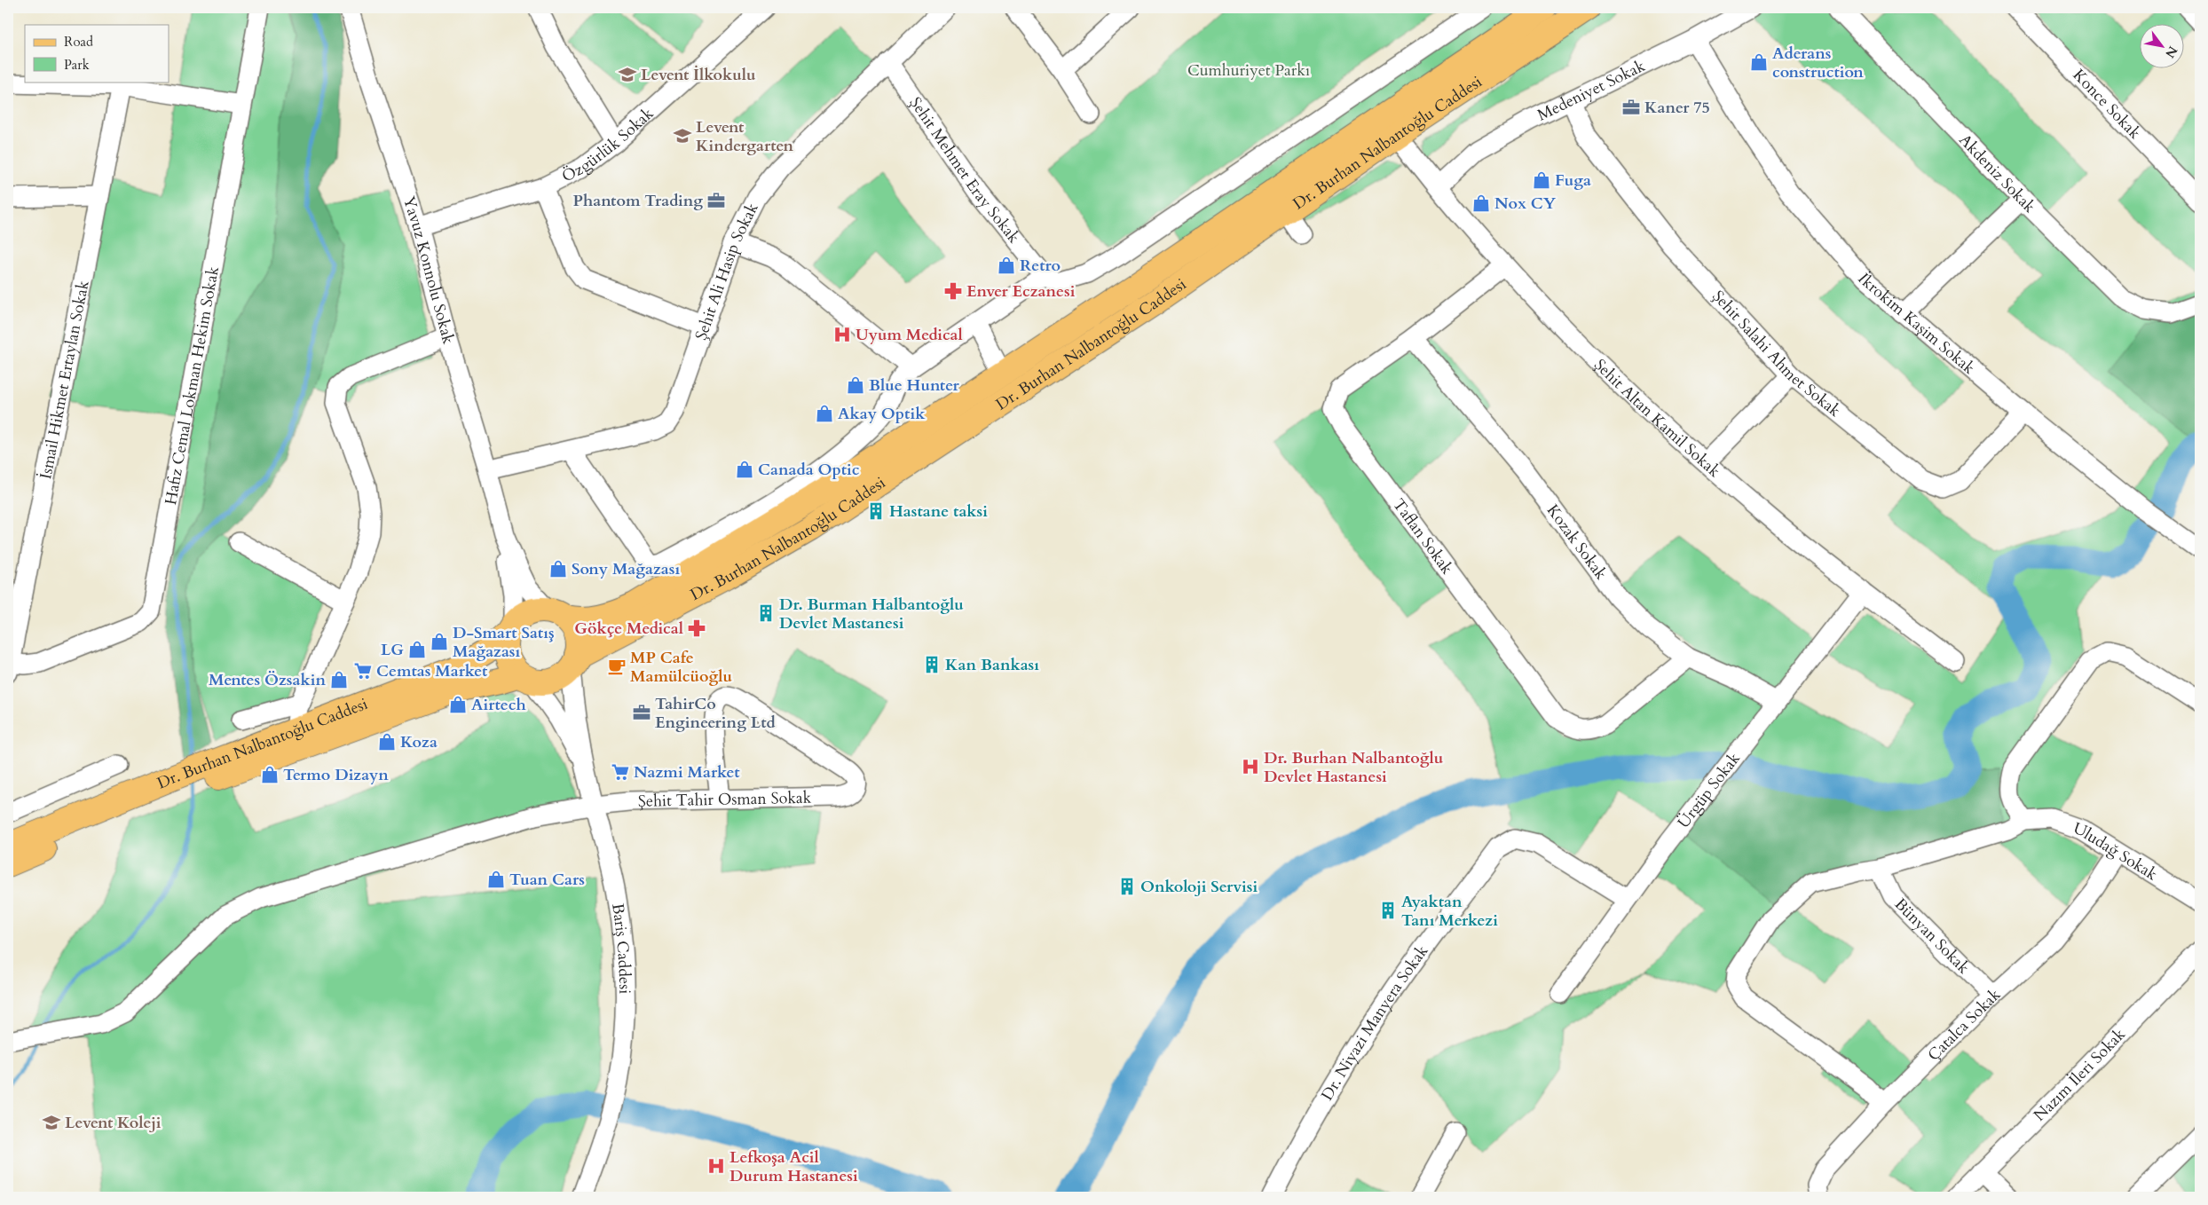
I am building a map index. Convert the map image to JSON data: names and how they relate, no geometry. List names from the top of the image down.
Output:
{
  "streets": {
    "main road": ["Dr. Burhan Nalbantoğlu Caddesi"],
    "street": [
      "Medeniyet Sokak",
      "Konce Sokak",
      "Özgürlük Sokak",
      "Şehit Mehmet Eray Sokak",
      "Akdeniz Sokak",
      "Yavuz Konnolu Sokak",
      "Şehit Ali Hasip Sokak",
      "İkrokim Kaşim Sokak",
      "Şehit Salahi Ahmet Sokak",
      "İsmail Hikmet Ertaylan Sokak",
      "Hafiz Cemal Lokman Hekim Sokak",
      "Şehit Altan Kamil Sokak",
      "Taflan Sokak",
      "Kozak Sokak",
      "Ürgüp Sokak",
      "Şehit Tahir Osman Sokak",
      "Uludağ Sokak",
      "Bünyan Sokak",
      "Bariş Caddesi",
      "Dr. Niyazi Manyera Sokak",
      "Çatalca Sokak",
      "Nazım İleri Sokak"
    ]
  },
  "crossings": [
    ["Medeniyet Sokak", "İkrokim Kaşim Sokak"],
    ["Medeniyet Sokak", "Şehit Salahi Ahmet Sokak"],
    ["Medeniyet Sokak", "Şehit Altan Kamil Sokak"],
    ["Özgürlük Sokak", "Yavuz Konnolu Sokak"],
    ["Dr. Burhan Nalbantoğlu Caddesi", "Yavuz Konnolu Sokak"],
    ["Dr. Burhan Nalbantoğlu Caddesi", "Şehit Altan Kamil Sokak"],
    ["Dr. Burhan Nalbantoğlu Caddesi", "Bariş Caddesi"],
    ["Şehit Mehmet Eray Sokak", "Şehit Ali Hasip Sokak"],
    ["Yavuz Konnolu Sokak", "Şehit Ali Hasip Sokak"],
    ["Yavuz Konnolu Sokak", "Bariş Caddesi"],
    ["İkrokim Kaşim Sokak", "Şehit Salahi Ahmet Sokak"],
    ["İsmail Hikmet Ertaylan Sokak", "Hafiz Cemal Lokman Hekim Sokak"],
    ["Şehit Altan Kamil Sokak", "Taflan Sokak"],
    ["Şehit Altan Kamil Sokak", "Ürgüp Sokak"],
    ["Taflan Sokak", "Kozak Sokak"],
    ["Kozak Sokak", "Ürgüp Sokak"],
    ["Ürgüp Sokak", "Dr. Niyazi Manyera Sokak"],
    ["Şehit Tahir Osman Sokak", "Bariş Caddesi"],
    ["Uludağ Sokak", "Çatalca Sokak"],
    ["Bünyan Sokak", "Çatalca Sokak"]
  ],
  "parks": ["Cumhuriyet Parkı"],
  "places": {
    "shop": [
      "Aderans construction",
      "Fuga",
      "Nox CY",
      "Retro",
      "Blue Hunter",
      "Akay Optik",
      "Canada Optic",
      "Sony Mağazası",
      "D-Smart Satış Mağazası",
      "LG",
      "Mentes Özsakin",
      "Airtech",
      "Koza",
      "Termo Dizayn",
      "Tuan Cars"
    ],
    "school or university": ["Levent İlkokulu", "Levent Kindergarten", "Levent Koleji"],
    "office": ["Kaner 75", "Phantom Trading", "TahirCo Engineering Ltd"],
    "pharmacy": ["Enver Eczanesi", "Gökçe Medical"],
    "hospital": ["Uyum Medical", "Dr. Burhan Nalbantoğlu Devlet Hastanesi", "Lefkoşa Acil Durum Hastanesi"],
    "building": [
      "Hastane taksi",
      "Dr. Burman Halbantoğlu Devlet Mastanesi",
      "Kan Bankası",
      "Onkoloji Servisi",
      "Ayaktan Tanı Merkezi"
    ],
    "cafe": ["MP Cafe Mamülcüoğlu"],
    "supermarket": ["Cemtas Market", "Nazmi Market"]
  },
  "legend": ["Road", "Park"],
  "north": "bottom right"
}
